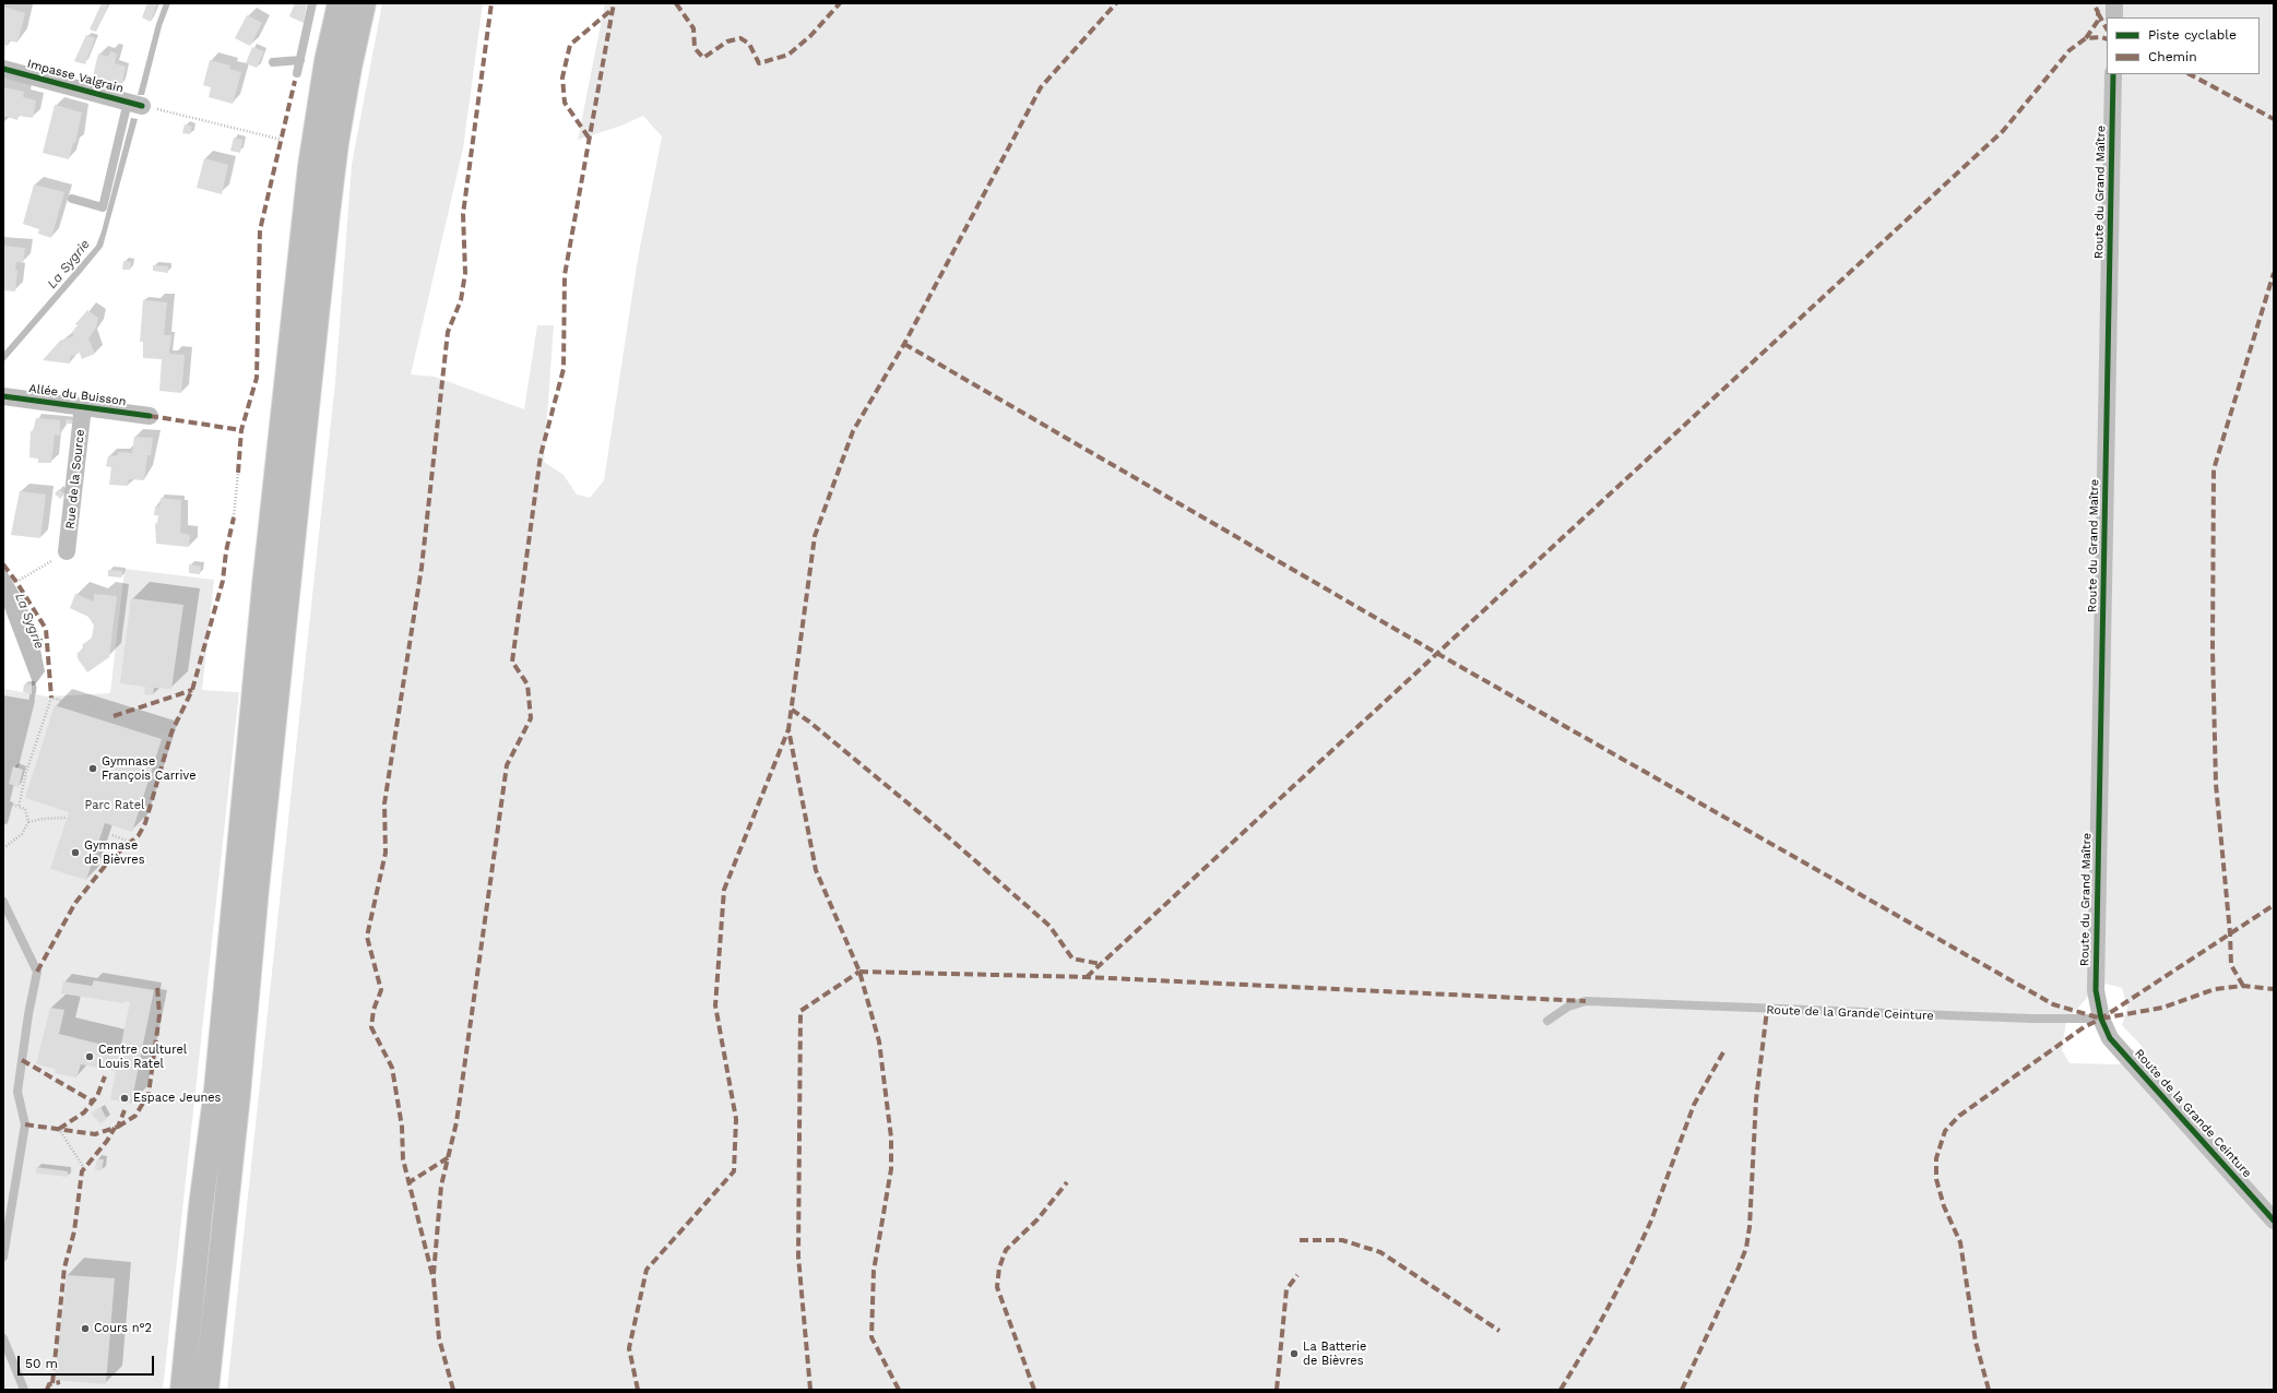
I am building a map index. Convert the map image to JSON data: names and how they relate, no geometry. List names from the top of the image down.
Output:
{
  "streets": {
    "street": [
      "Impasse Valgrain",
      "Route du Grand Maître",
      "Allée du Buisson",
      "Rue de la Source",
      "Route de la Grande Ceinture"
    ]
  },
  "crossings": [
    ["Route du Grand Maître", "Route de la Grande Ceinture"],
    ["Allée du Buisson", "Rue de la Source"]
  ],
  "water": ["La Sygrie"],
  "parks": ["Parc Ratel"],
  "places": [
    "Gymnase François Carrive",
    "Gymnase de Bièvres",
    "Centre culturel Louis Ratel",
    "Espace Jeunes",
    "Cours n°2",
    "La Batterie de Bièvres"
  ],
  "legend": ["Piste cyclable", "Chemin"],
  "scale_bar": "50 m"
}
